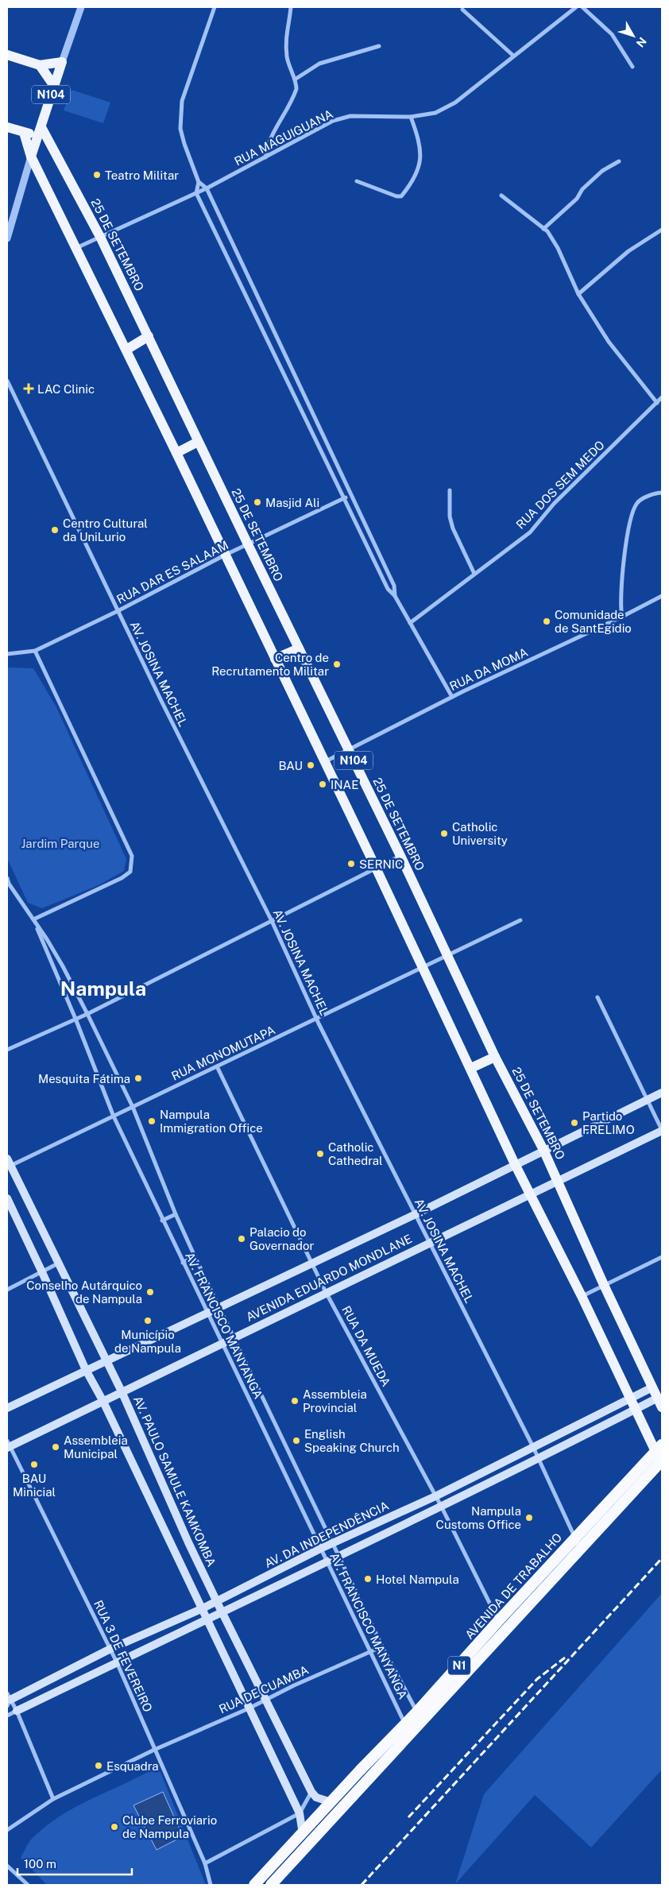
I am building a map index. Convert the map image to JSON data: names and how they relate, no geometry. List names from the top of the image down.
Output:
{
  "streets": {
    "highway": ["AVENIDA DE TRABALHO", "N1"],
    "main road": [
      "N104",
      "25 DE SETEMBRO",
      "AVENIDA EDUARDO MONDLANE",
      "AV. PAULO SAMULE KAMKOMBA",
      "AV. DA INDEPENDÊNCIA"
    ],
    "street": [
      "RUA MAGUIGUANA",
      "RUA DOS SEM MEDO",
      "RUA DAR ES SALAAM",
      "RUA DA MOMA",
      "AV. JOSINA MACHEL",
      "RUA MONOMUTAPA",
      "AV. FRANCISCO MANYANGA",
      "RUA DA MUEDA",
      "RUA 3 DE FEVEREIRO",
      "RUA DE CUAMBA"
    ]
  },
  "crossings": [
    ["N104", "RUA MAGUIGUANA"],
    ["N104", "25 DE SETEMBRO"],
    ["N104", "RUA DAR ES SALAAM"],
    ["N104", "RUA DA MOMA"],
    ["N104", "RUA MONOMUTAPA"],
    ["N104", "AVENIDA EDUARDO MONDLANE"],
    ["N104", "AV. DA INDEPENDÊNCIA"],
    ["N104", "AVENIDA DE TRABALHO"],
    ["RUA MAGUIGUANA", "25 DE SETEMBRO"],
    ["25 DE SETEMBRO", "RUA DAR ES SALAAM"],
    ["25 DE SETEMBRO", "RUA DA MOMA"],
    ["25 DE SETEMBRO", "RUA MONOMUTAPA"],
    ["25 DE SETEMBRO", "AVENIDA EDUARDO MONDLANE"],
    ["25 DE SETEMBRO", "AV. DA INDEPENDÊNCIA"],
    ["RUA DAR ES SALAAM", "AV. JOSINA MACHEL"],
    ["AV. JOSINA MACHEL", "RUA MONOMUTAPA"],
    ["AV. JOSINA MACHEL", "AVENIDA EDUARDO MONDLANE"],
    ["AV. JOSINA MACHEL", "AV. DA INDEPENDÊNCIA"],
    ["AV. JOSINA MACHEL", "AVENIDA DE TRABALHO"],
    ["RUA MONOMUTAPA", "AV. FRANCISCO MANYANGA"],
    ["RUA MONOMUTAPA", "RUA DA MUEDA"],
    ["RUA MONOMUTAPA", "AV. PAULO SAMULE KAMKOMBA"],
    ["AVENIDA EDUARDO MONDLANE", "AV. FRANCISCO MANYANGA"],
    ["AVENIDA EDUARDO MONDLANE", "RUA DA MUEDA"],
    ["AVENIDA EDUARDO MONDLANE", "AV. PAULO SAMULE KAMKOMBA"],
    ["AVENIDA EDUARDO MONDLANE", "RUA 3 DE FEVEREIRO"],
    ["AV. FRANCISCO MANYANGA", "AV. DA INDEPENDÊNCIA"],
    ["AV. FRANCISCO MANYANGA", "AVENIDA DE TRABALHO"],
    ["AV. FRANCISCO MANYANGA", "RUA DE CUAMBA"],
    ["RUA DA MUEDA", "AV. DA INDEPENDÊNCIA"],
    ["RUA DA MUEDA", "AVENIDA DE TRABALHO"],
    ["AV. PAULO SAMULE KAMKOMBA", "AV. DA INDEPENDÊNCIA"],
    ["AV. PAULO SAMULE KAMKOMBA", "RUA DE CUAMBA"],
    ["AV. DA INDEPENDÊNCIA", "RUA 3 DE FEVEREIRO"],
    ["RUA 3 DE FEVEREIRO", "RUA DE CUAMBA"]
  ],
  "districts": ["Nampula"],
  "parks": ["Jardim Parque"],
  "places": {
    "other": [
      "Teatro Militar",
      "Masjid Ali",
      "Centro Cultural da UniLurio",
      "Comunidade de SantEgidio",
      "Centro de Recrutamento Militar",
      "BAU",
      "INAE",
      "Catholic University",
      "SERNIC",
      "Mesquita Fátima",
      "Nampula Immigration Office",
      "Partido FRELIMO",
      "Catholic Cathedral",
      "Palacio do Governador",
      "Conselho Autárquico de Nampula",
      "Município de Nampula",
      "Assembleia Provincial",
      "English Speaking Church",
      "Assembleia Municipal",
      "BAU Minicial",
      "Nampula Customs Office",
      "Hotel Nampula",
      "Esquadra",
      "Clube Ferroviario de Nampula"
    ],
    "health": ["LAC Clinic"]
  },
  "scale_bar": "100 m",
  "north": "bottom right"
}
